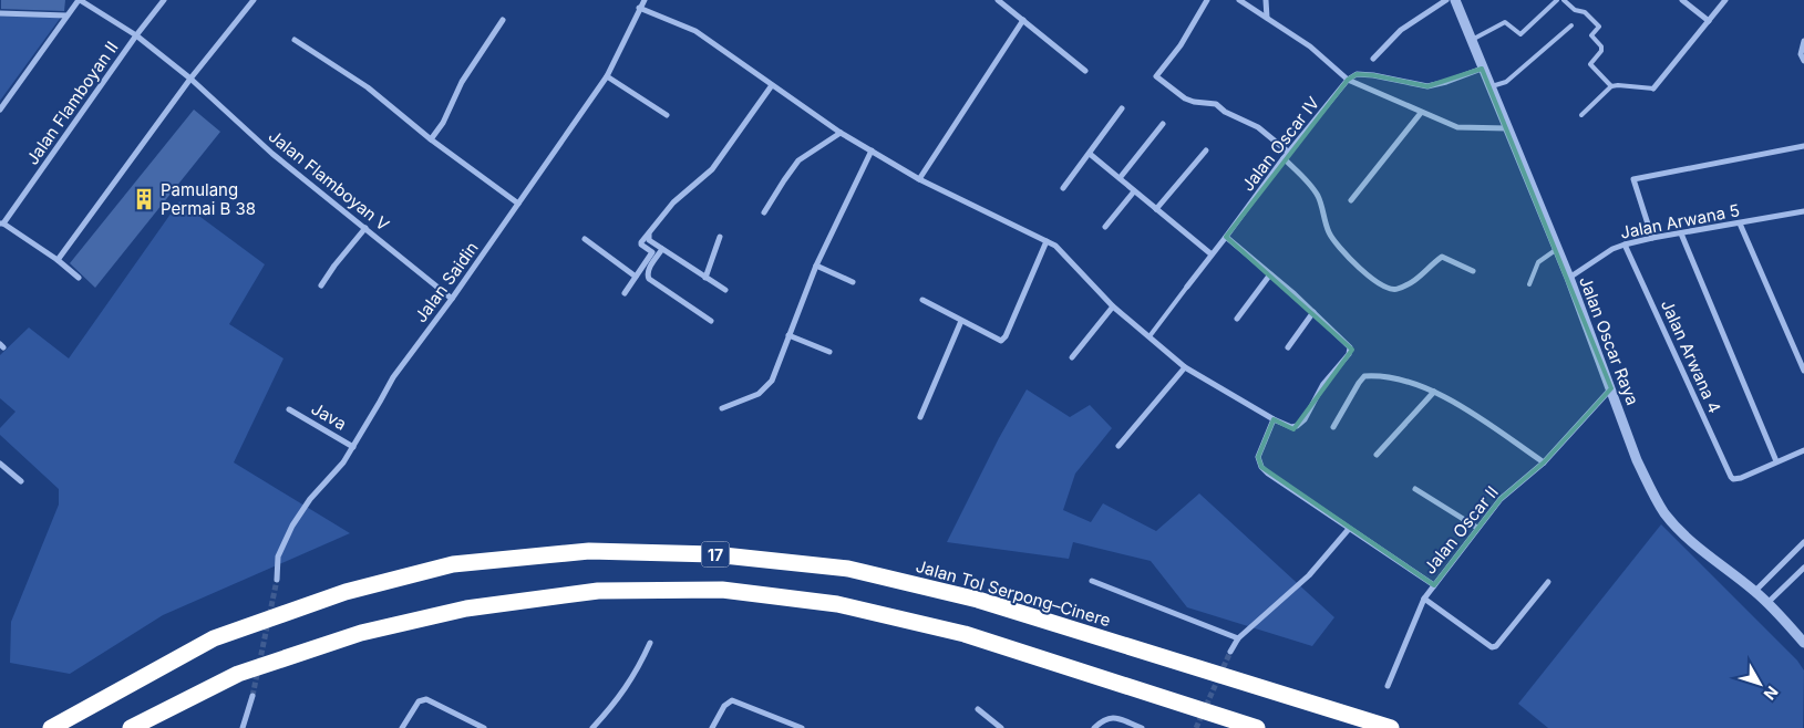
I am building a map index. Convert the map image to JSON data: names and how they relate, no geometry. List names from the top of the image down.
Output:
{
  "streets": {
    "highway": ["17", "Jalan Tol Serpong–Cinere"],
    "street": [
      "Jalan Flamboyan II",
      "Jalan Oscar IV",
      "Jalan Flamboyan V",
      "Jalan Arwana 5",
      "Jalan Saidin",
      "Jalan Oscar Raya",
      "Jalan Arwana 4",
      "Java",
      "Jalan Oscar II"
    ]
  },
  "crossings": [
    ["Jalan Flamboyan II", "Jalan Flamboyan V"],
    ["Jalan Flamboyan V", "Jalan Saidin"],
    ["Jalan Arwana 5", "Jalan Oscar Raya"],
    ["Jalan Arwana 5", "Jalan Arwana 4"],
    ["Jalan Saidin", "Java"],
    ["Jalan Oscar Raya", "Jalan Oscar II"]
  ],
  "places": {
    "building": ["Pamulang Permai B 38"]
  },
  "north": "bottom right"
}
